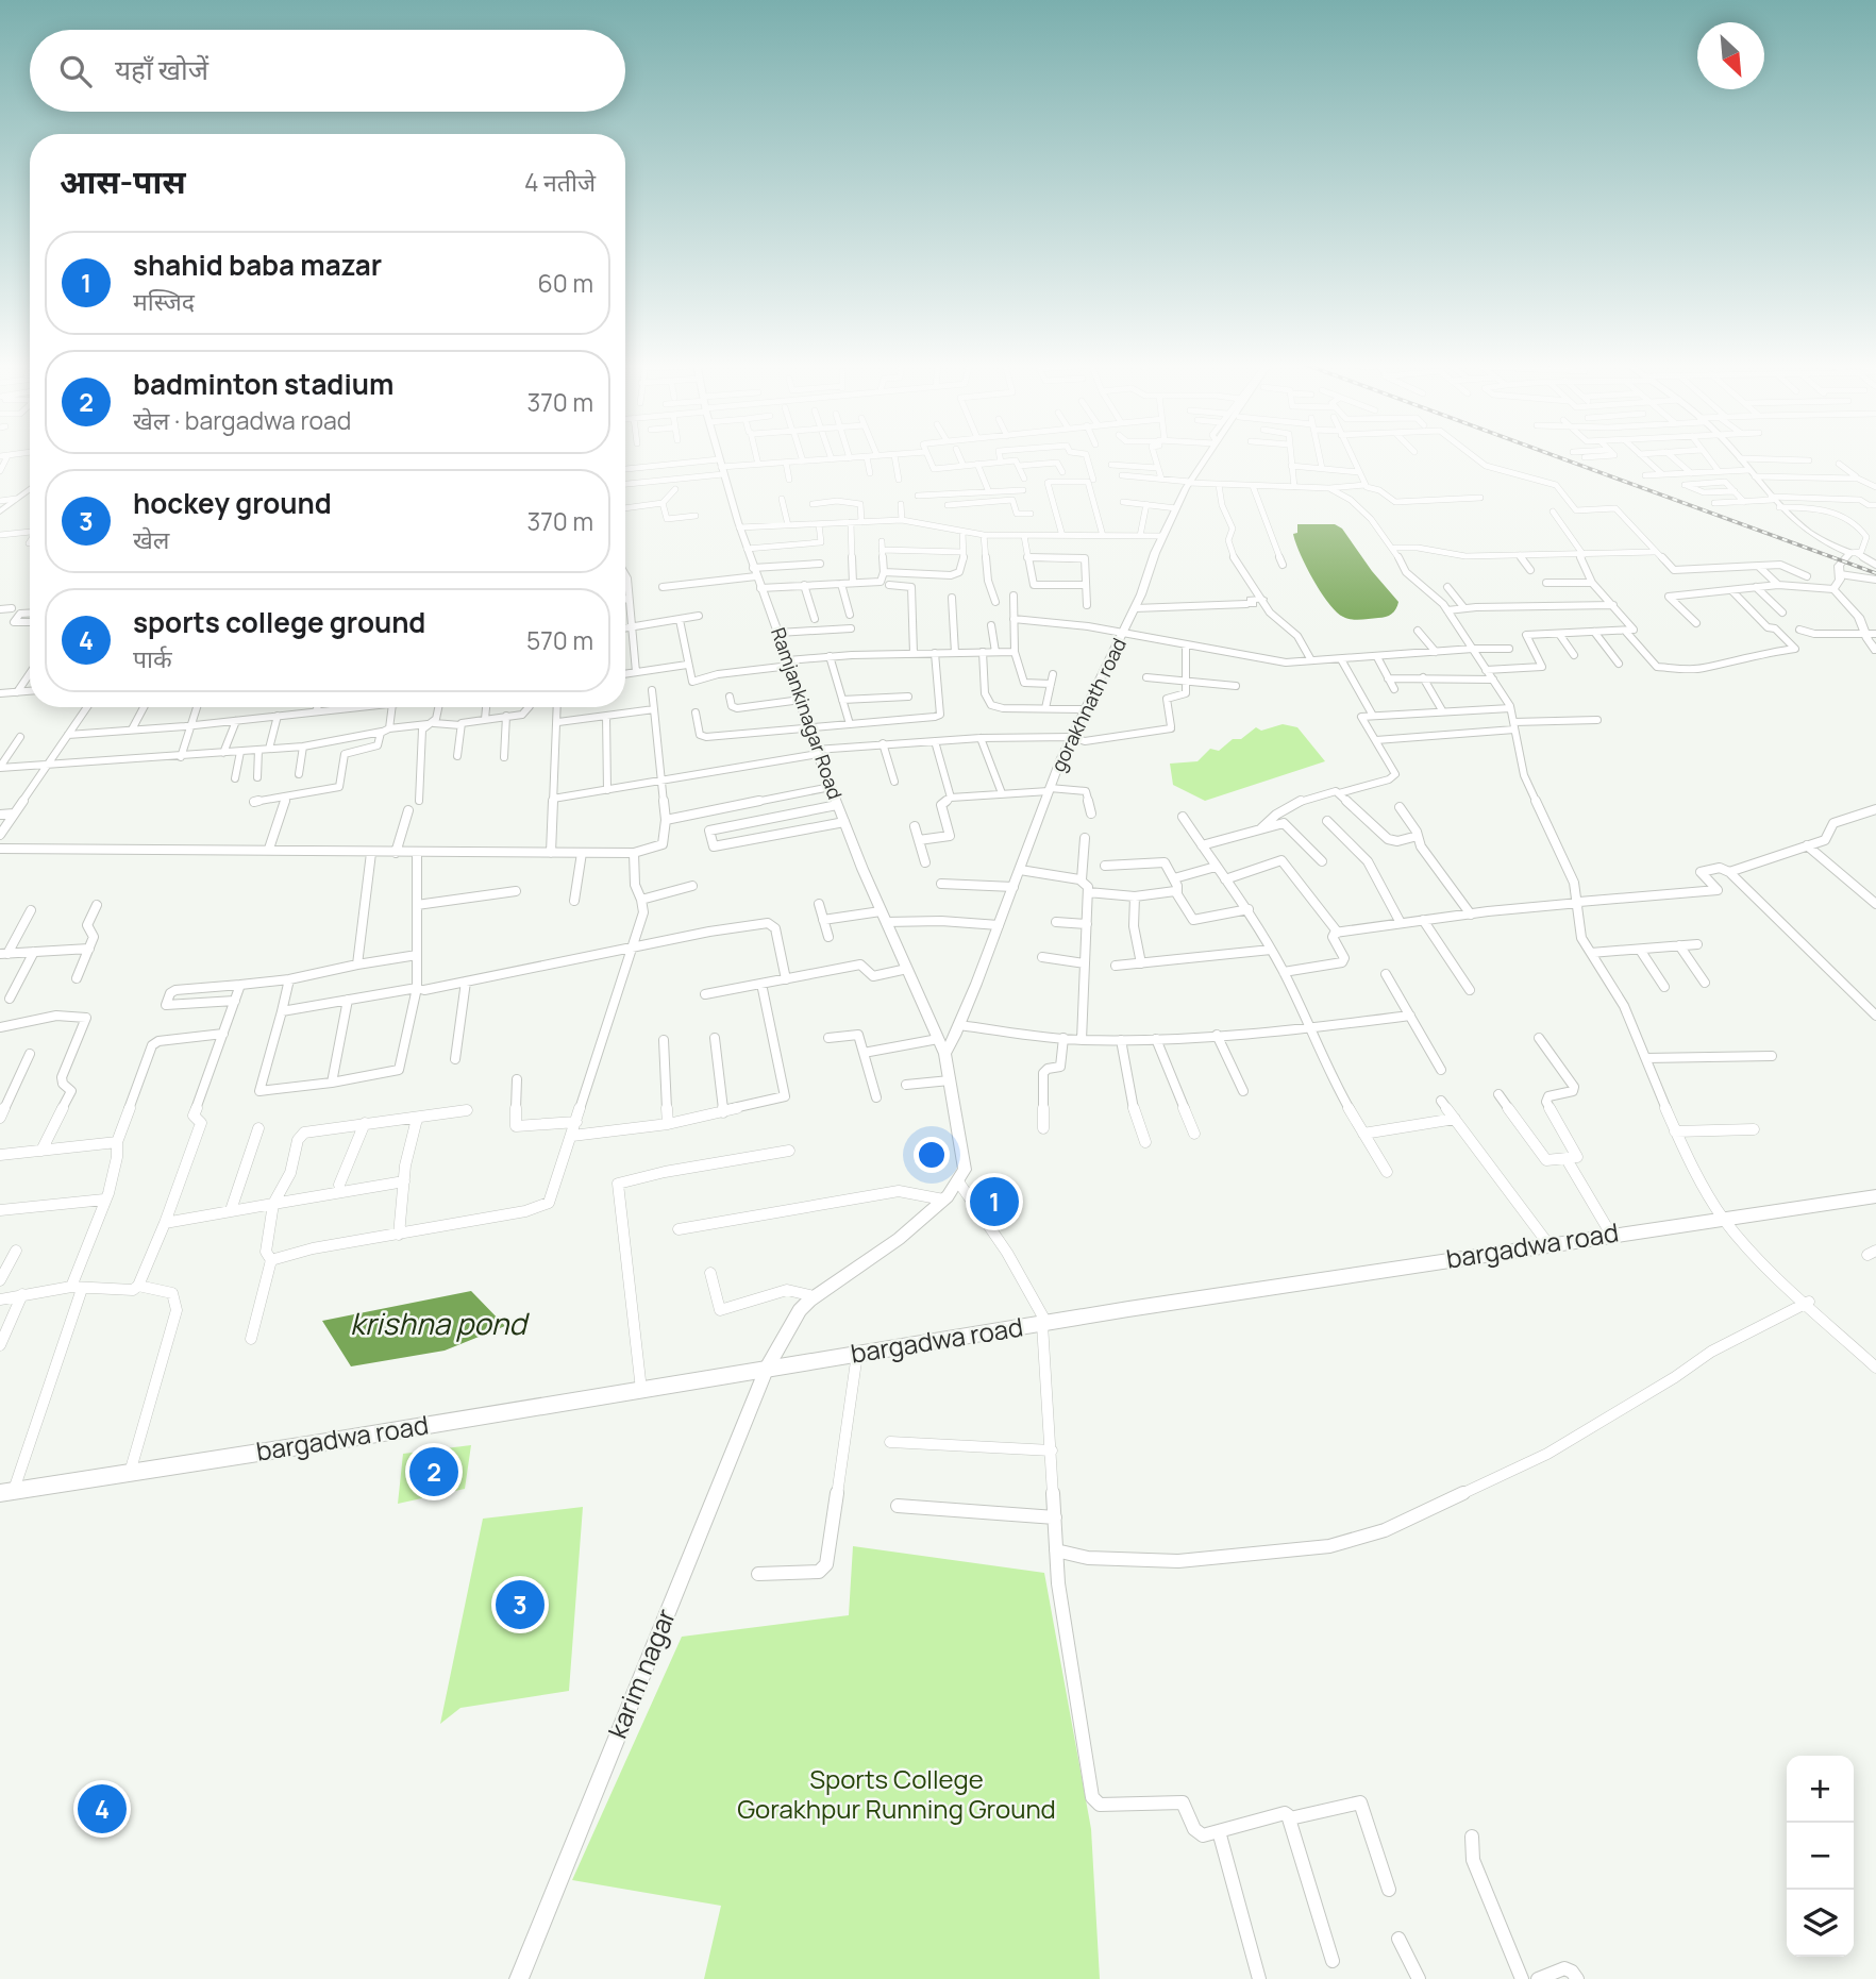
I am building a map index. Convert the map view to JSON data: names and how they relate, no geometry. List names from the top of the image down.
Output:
{
  "streets": {
    "main road": ["bargadwa road"],
    "street": ["gorakhnath road", "Ramjankinagar Road", "karim nagar"]
  },
  "crossings": [
    ["gorakhnath road", "Ramjankinagar Road"],
    ["Ramjankinagar Road", "karim nagar"],
    ["bargadwa road", "karim nagar"]
  ],
  "water": ["krishna pond"],
  "parks": ["Sports College Gorakhpur Running Ground"],
  "north": "bottom right",
  "page": {
    "search": "यहाँ खोजें",
    "heading": ["आस-पास", "4 नतीजे"],
    "list": [
      {
        "mark": "1",
        "name": "shahid baba mazar",
        "note": "मस्जिद",
        "value": "60 m"
      },
      {
        "mark": "2",
        "name": "badminton stadium",
        "note": "खेल · bargadwa road",
        "value": "370 m"
      },
      {
        "mark": "3",
        "name": "hockey ground",
        "note": "खेल",
        "value": "370 m"
      },
      {
        "mark": "4",
        "name": "sports college ground",
        "note": "पार्क",
        "value": "570 m"
      }
    ],
    "pins": [
      "1",
      "2",
      "3",
      "4"
    ],
    "map_buttons": ["+", "−"]
  }
}
